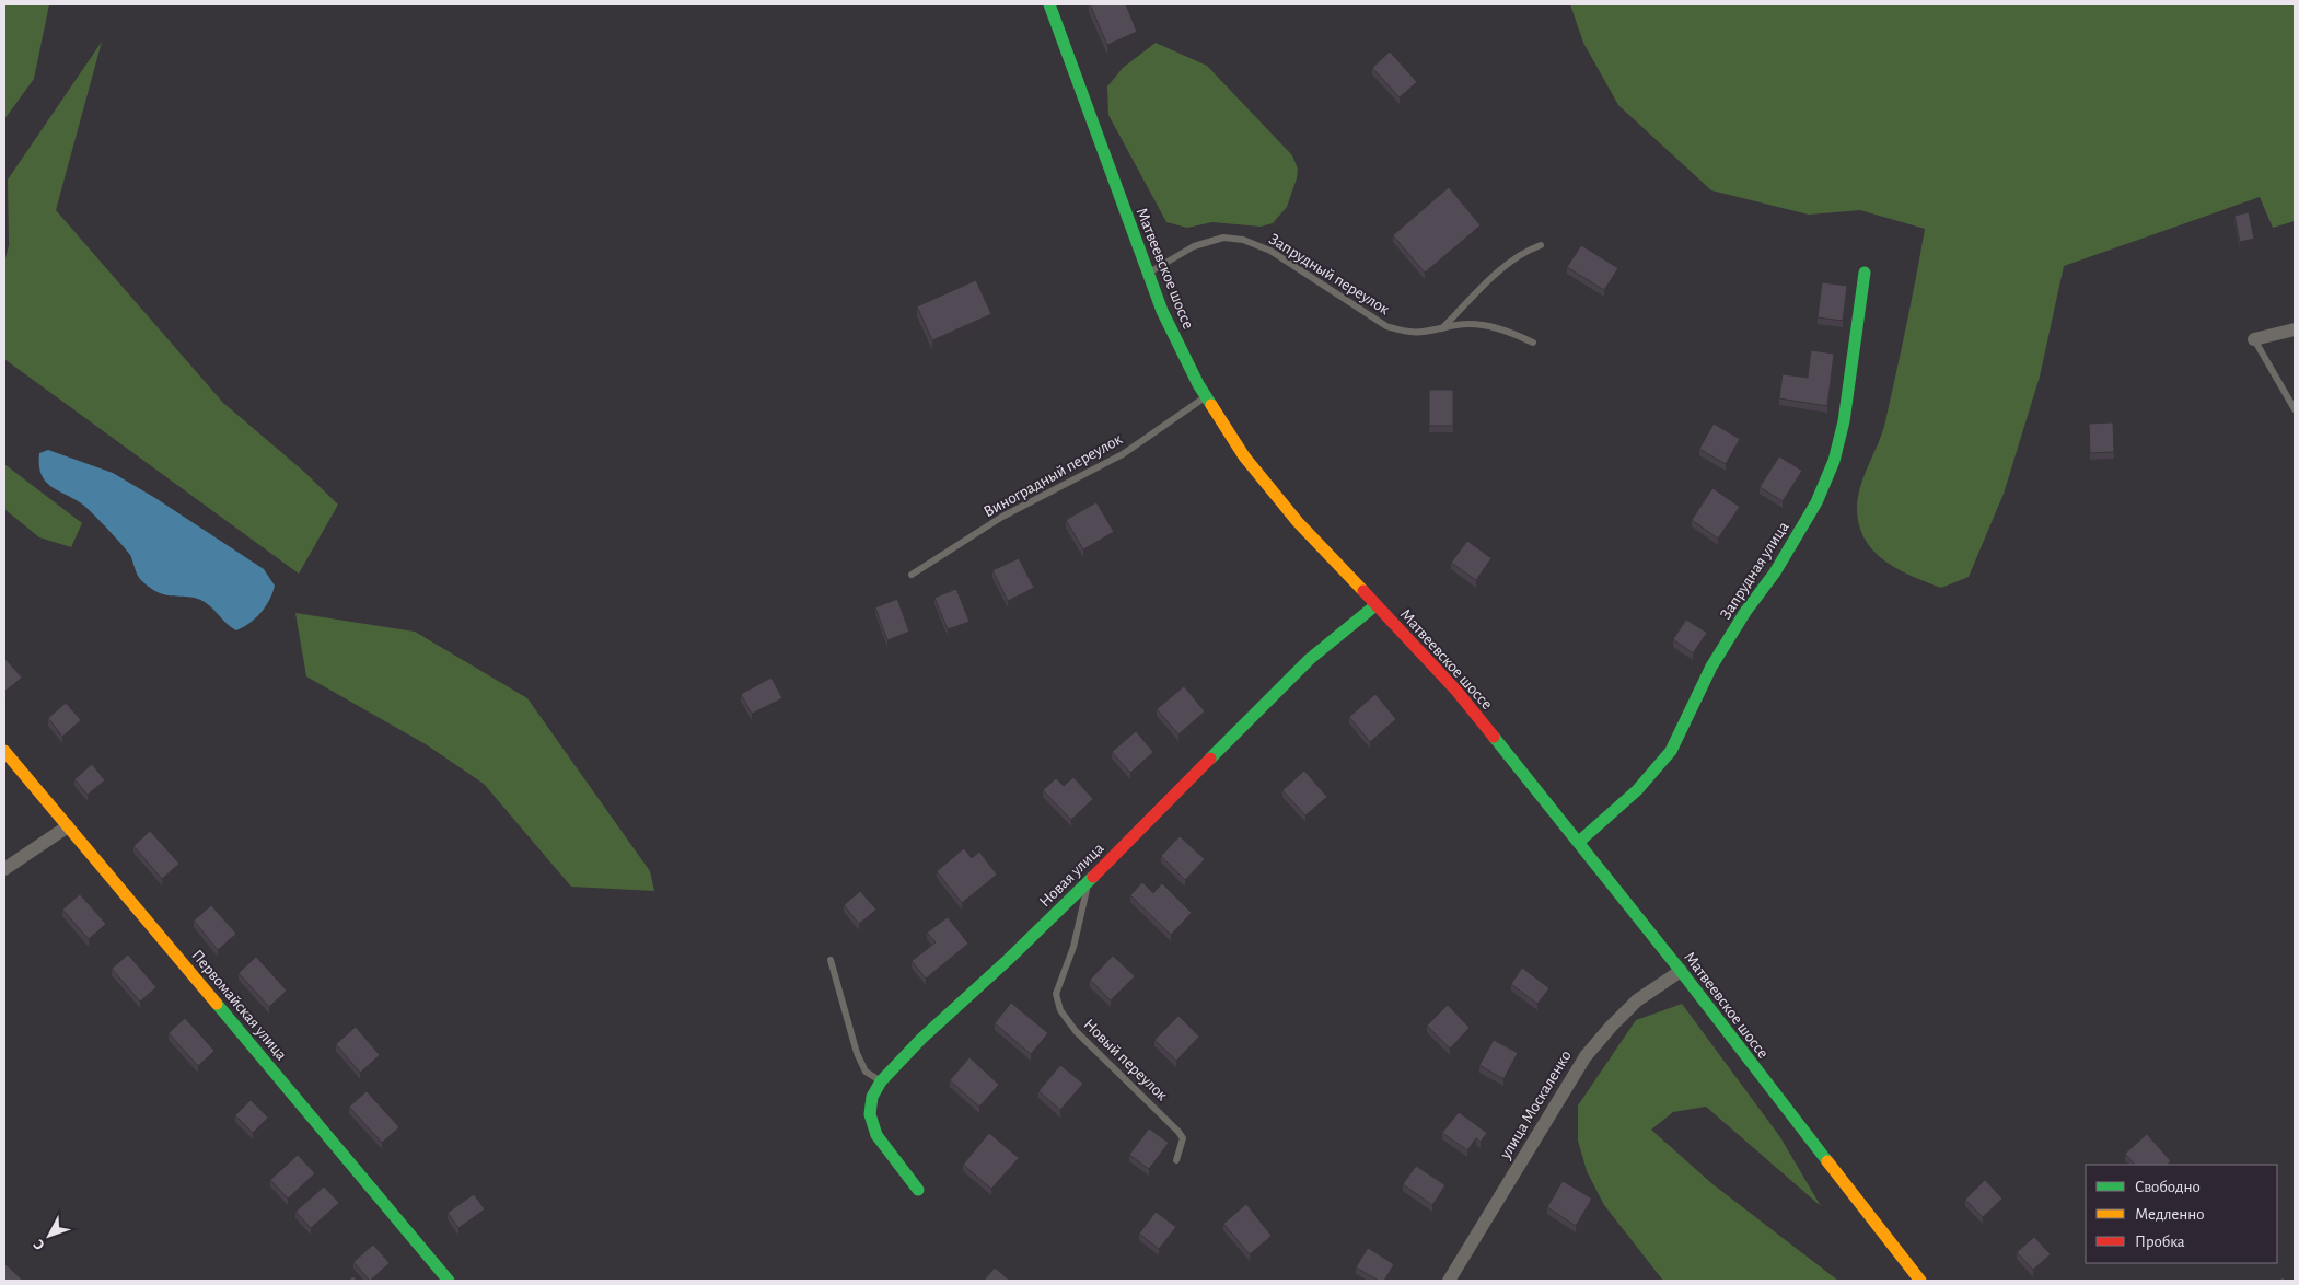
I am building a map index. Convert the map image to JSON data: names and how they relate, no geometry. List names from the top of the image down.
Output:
{
  "streets": {
    "street": [
      "Матвеевское шоссе",
      "Запрудная улица",
      "Новая улица",
      "Первомайская улица",
      "улица Москаленко"
    ],
    "lane": ["Запрудный переулок", "Виноградный переулок", "Новый переулок"]
  },
  "crossings": [
    ["Матвеевское шоссе", "Запрудный переулок"],
    ["Матвеевское шоссе", "Виноградный переулок"],
    ["Матвеевское шоссе", "Запрудная улица"],
    ["Матвеевское шоссе", "Новая улица"],
    ["Матвеевское шоссе", "улица Москаленко"],
    ["Новая улица", "Новый переулок"]
  ],
  "legend": ["Свободно", "Медленно", "Пробка"],
  "north": "bottom left"
}
